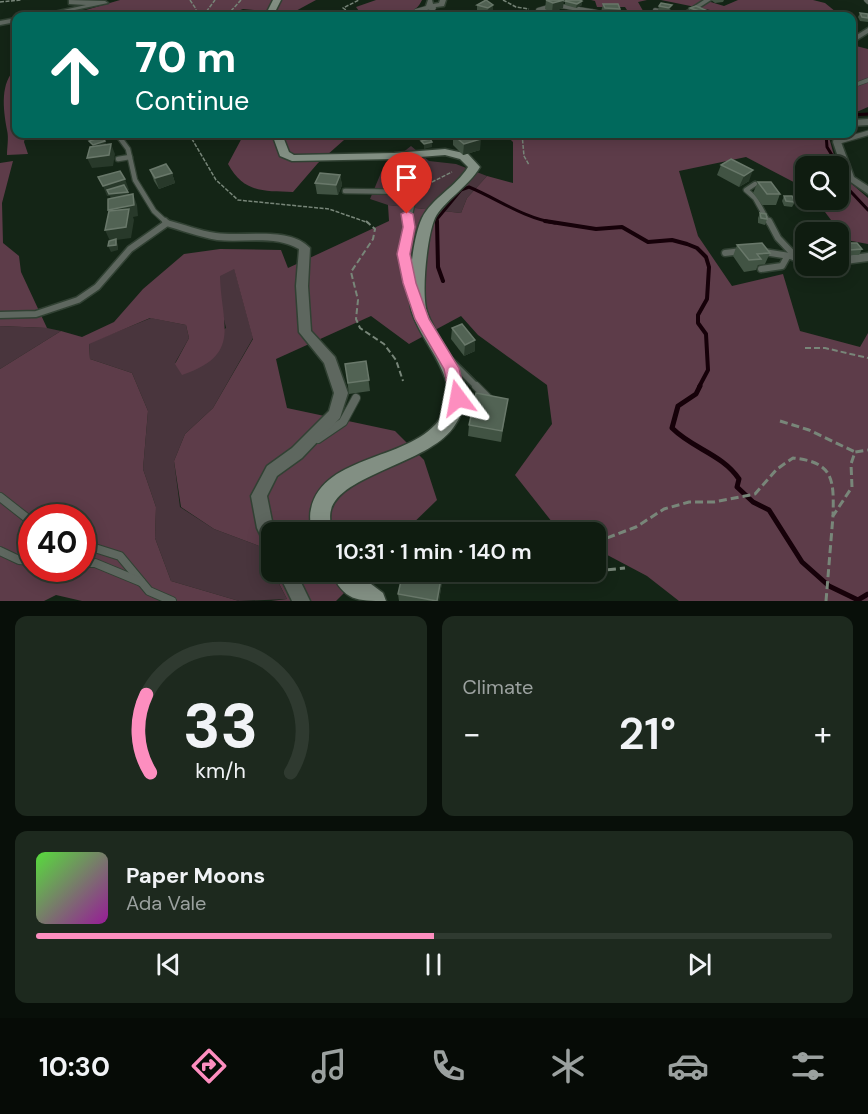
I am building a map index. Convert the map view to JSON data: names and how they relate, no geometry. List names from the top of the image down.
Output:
{
  "page": {
    "turn": ["70 m", "Continue"],
    "limit": "40",
    "trip": "10:31 · 1 min · 140 m",
    "tile": "Climate",
    "heat": ["−", "21°", "+"],
    "song": ["Paper Moons", "Ada Vale"],
    "tabs": "10:30",
    "gauge": ["33", "km/h"]
  }
}
